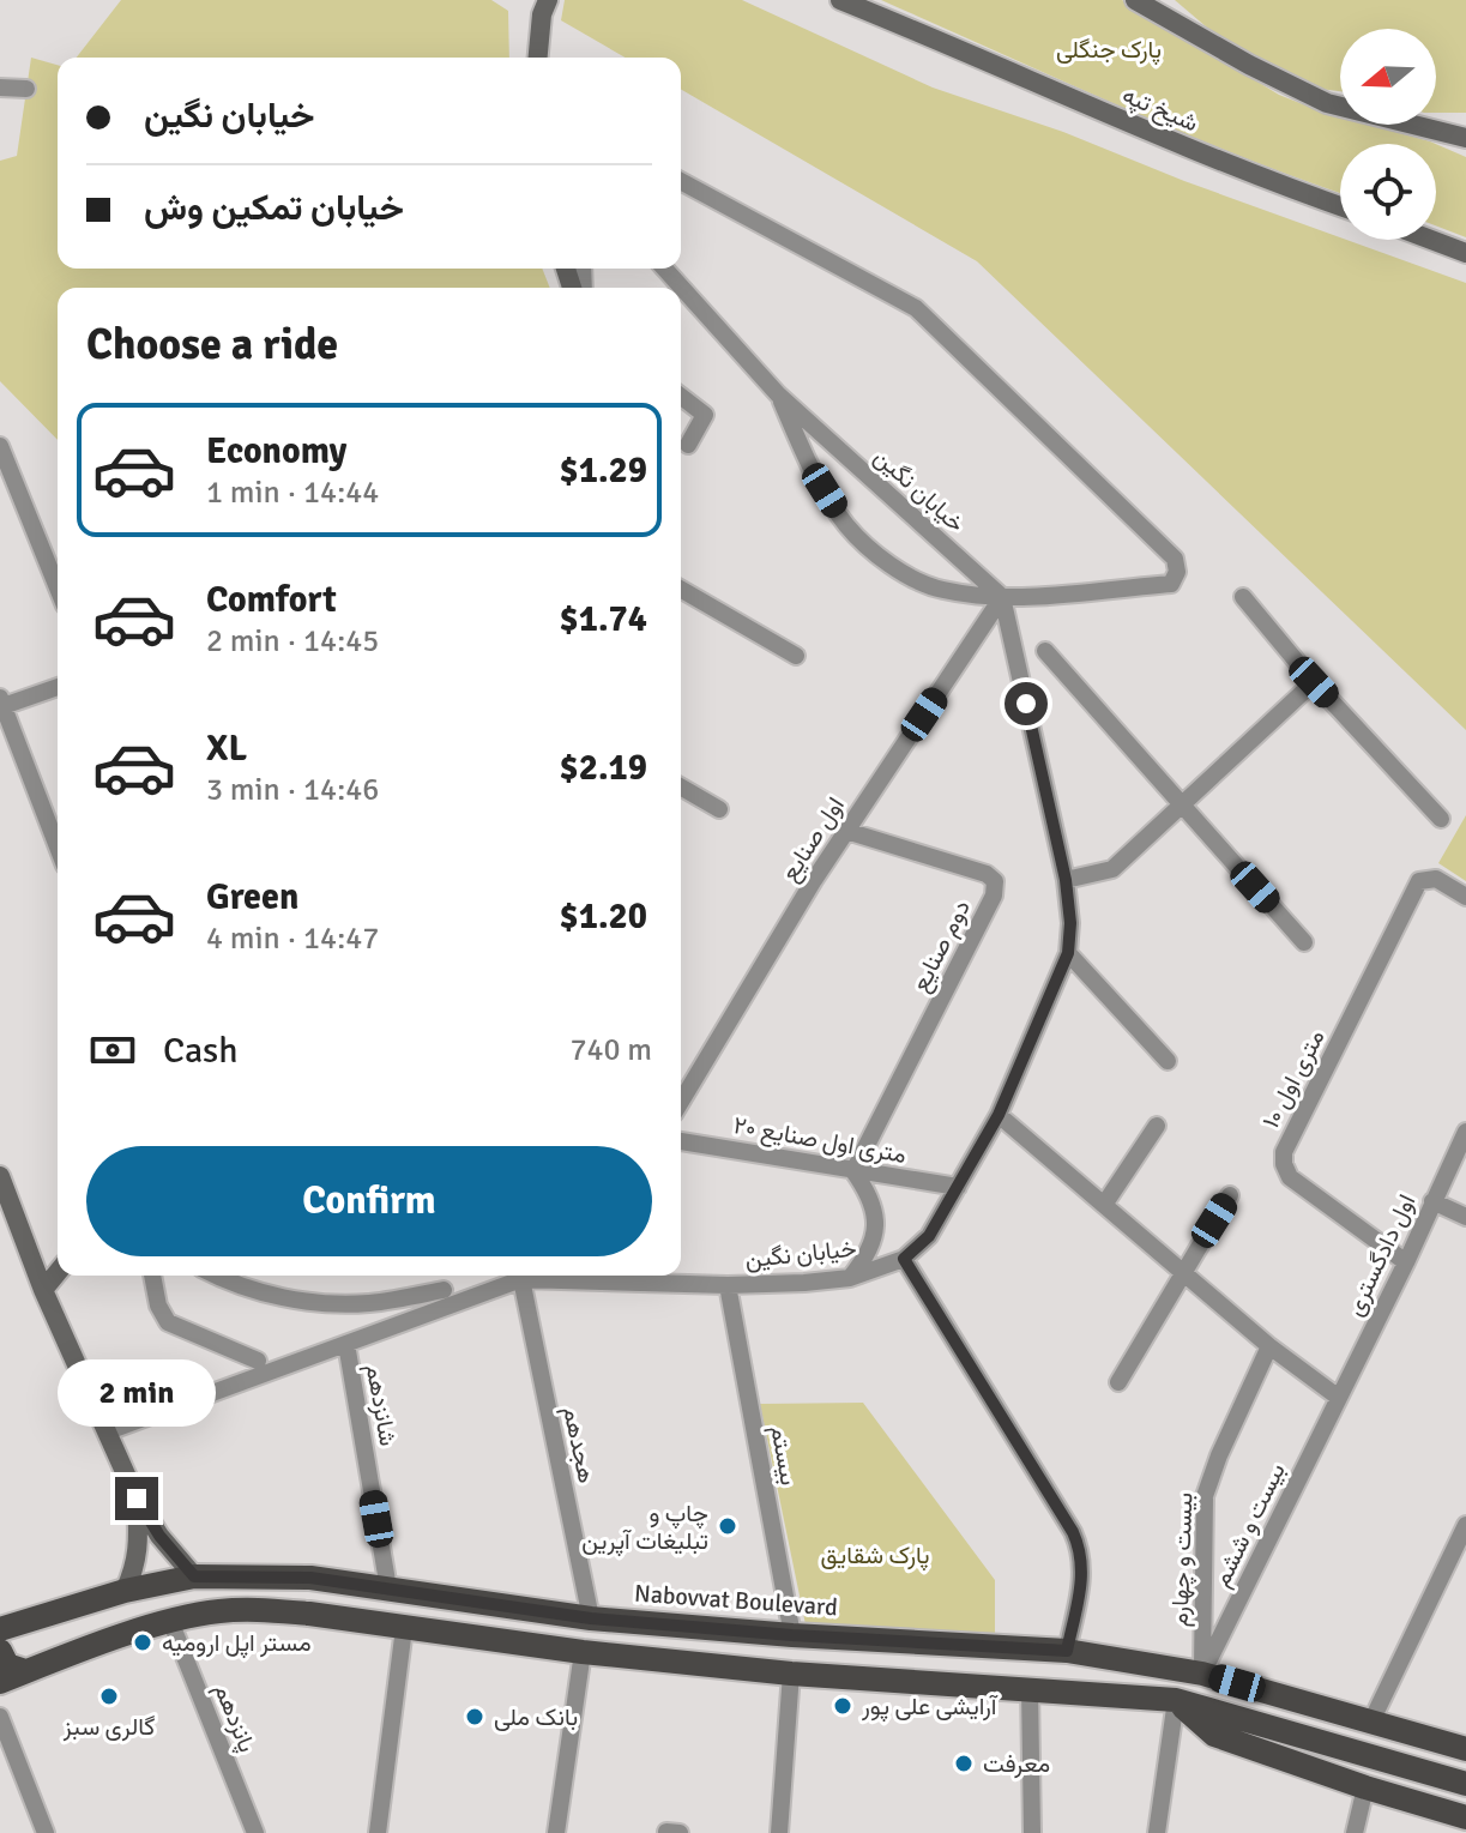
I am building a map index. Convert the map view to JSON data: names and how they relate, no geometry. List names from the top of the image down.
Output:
{
  "streets": {
    "main road": ["Nabovvat Boulevard"],
    "street": [
      "شیخ تپه",
      "خیابان نگین",
      "اول صنایع",
      "دوم صنایع",
      "۱۰ متری اول",
      "۲۰ متری اول صنایع",
      "اول دادگستری",
      "شانزدهم",
      "هجدهم",
      "بیستم",
      "بیست و ششم",
      "بیست و چهارم",
      "پانزدهم"
    ]
  },
  "crossings": [
    ["خیابان نگین", "اول صنایع"],
    ["خیابان نگین", "۲۰ متری اول صنایع"],
    ["خیابان نگین", "شانزدهم"],
    ["خیابان نگین", "هجدهم"],
    ["خیابان نگین", "بیستم"],
    ["اول صنایع", "دوم صنایع"],
    ["دوم صنایع", "۲۰ متری اول صنایع"],
    ["۱۰ متری اول", "اول دادگستری"],
    ["اول دادگستری", "بیست و ششم"],
    ["شانزدهم", "Nabovvat Boulevard"],
    ["هجدهم", "Nabovvat Boulevard"],
    ["بیستم", "Nabovvat Boulevard"],
    ["بیست و ششم", "بیست و چهارم"],
    ["بیست و ششم", "Nabovvat Boulevard"],
    ["بیست و چهارم", "Nabovvat Boulevard"]
  ],
  "parks": ["پارک جنگلی", "پارک شقایق"],
  "places": [
    "چاپ و تبلیغات آپرین",
    "مستر اپل ارومیه",
    "گالری سبز",
    "آرایشی علی پور",
    "بانک ملی",
    "معرفت"
  ],
  "north": "left",
  "page": {
    "banner": ["خیابان نگین", "خیابان تمکین وش"],
    "heading": "Choose a ride",
    "list": [
      {
        "name": "Economy",
        "note": "1 min · 14:44",
        "value": "$1.29"
      },
      {
        "name": "Comfort",
        "note": "2 min · 14:45",
        "value": "$1.74"
      },
      {
        "name": "XL",
        "note": "3 min · 14:46",
        "value": "$2.19"
      },
      {
        "name": "Green",
        "note": "4 min · 14:47",
        "value": "$1.20"
      }
    ],
    "pay": ["Cash", "740 m"],
    "buttons": "Confirm",
    "bubble": "2 min"
  }
}
